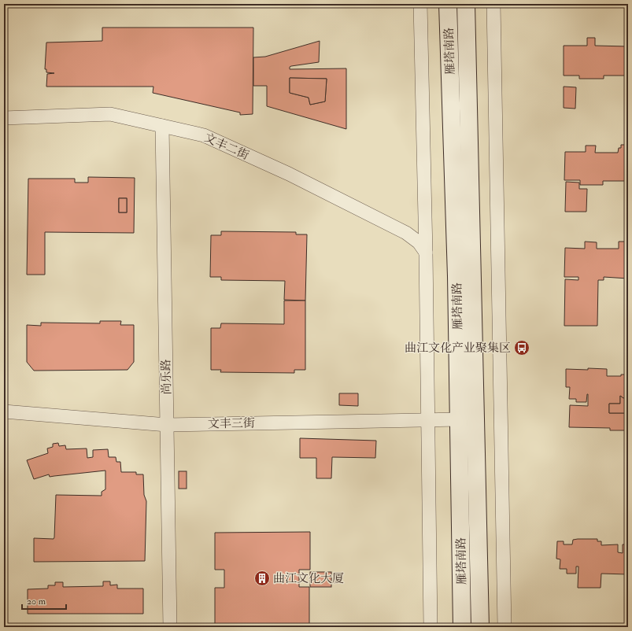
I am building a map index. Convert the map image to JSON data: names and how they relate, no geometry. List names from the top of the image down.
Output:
{
  "streets": {
    "main road": ["雁塔南路"],
    "street": ["文丰二街", "尚乐路", "文丰三街"]
  },
  "crossings": [
    ["雁塔南路", "文丰三街"],
    ["文丰二街", "尚乐路"],
    ["尚乐路", "文丰三街"]
  ],
  "places": {
    "bus stop": ["曲江文化产业聚集区"],
    "building": ["曲江文化大厦"]
  },
  "scale_bar": "20 m"
}
